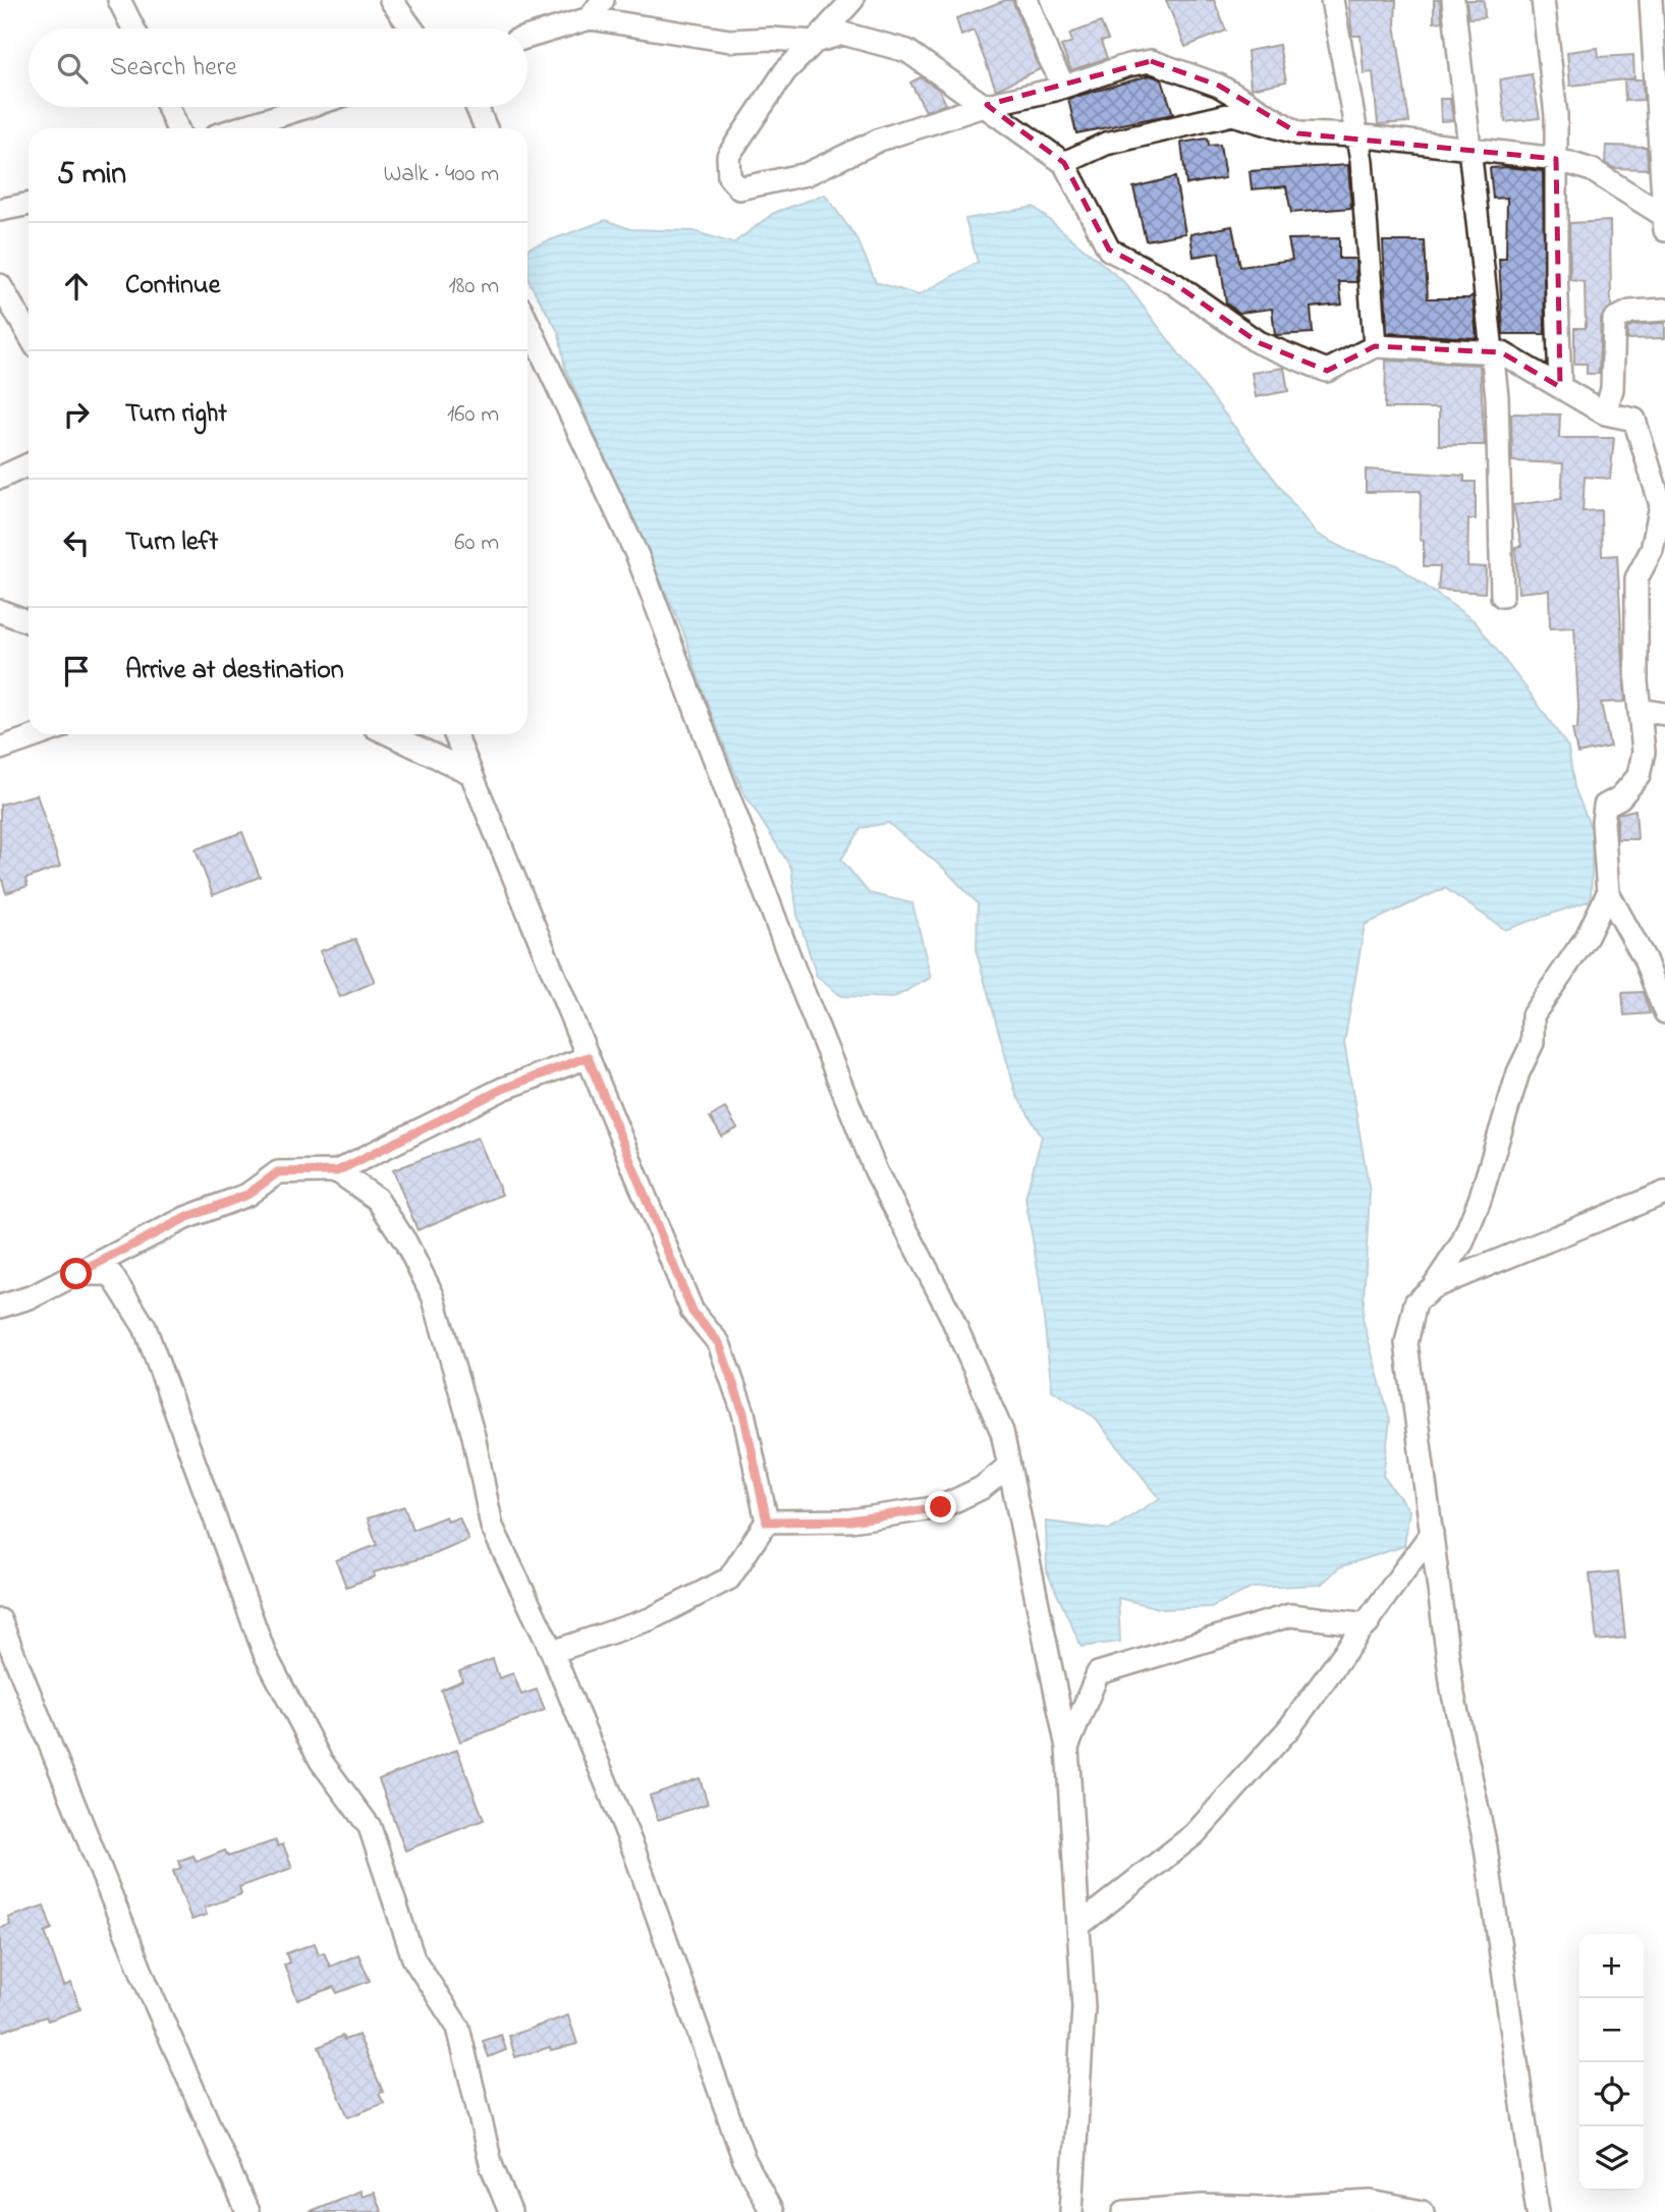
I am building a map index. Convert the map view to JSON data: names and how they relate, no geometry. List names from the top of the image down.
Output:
{
  "page": {
    "search": "Search here",
    "heading": ["5 min", "Walk · 400 m"],
    "list": [
      ["Continue", "180 m"],
      ["Turn right", "160 m"],
      ["Turn left", "60 m"],
      "Arrive at destination"
    ],
    "map_buttons": ["+", "−"]
  }
}
